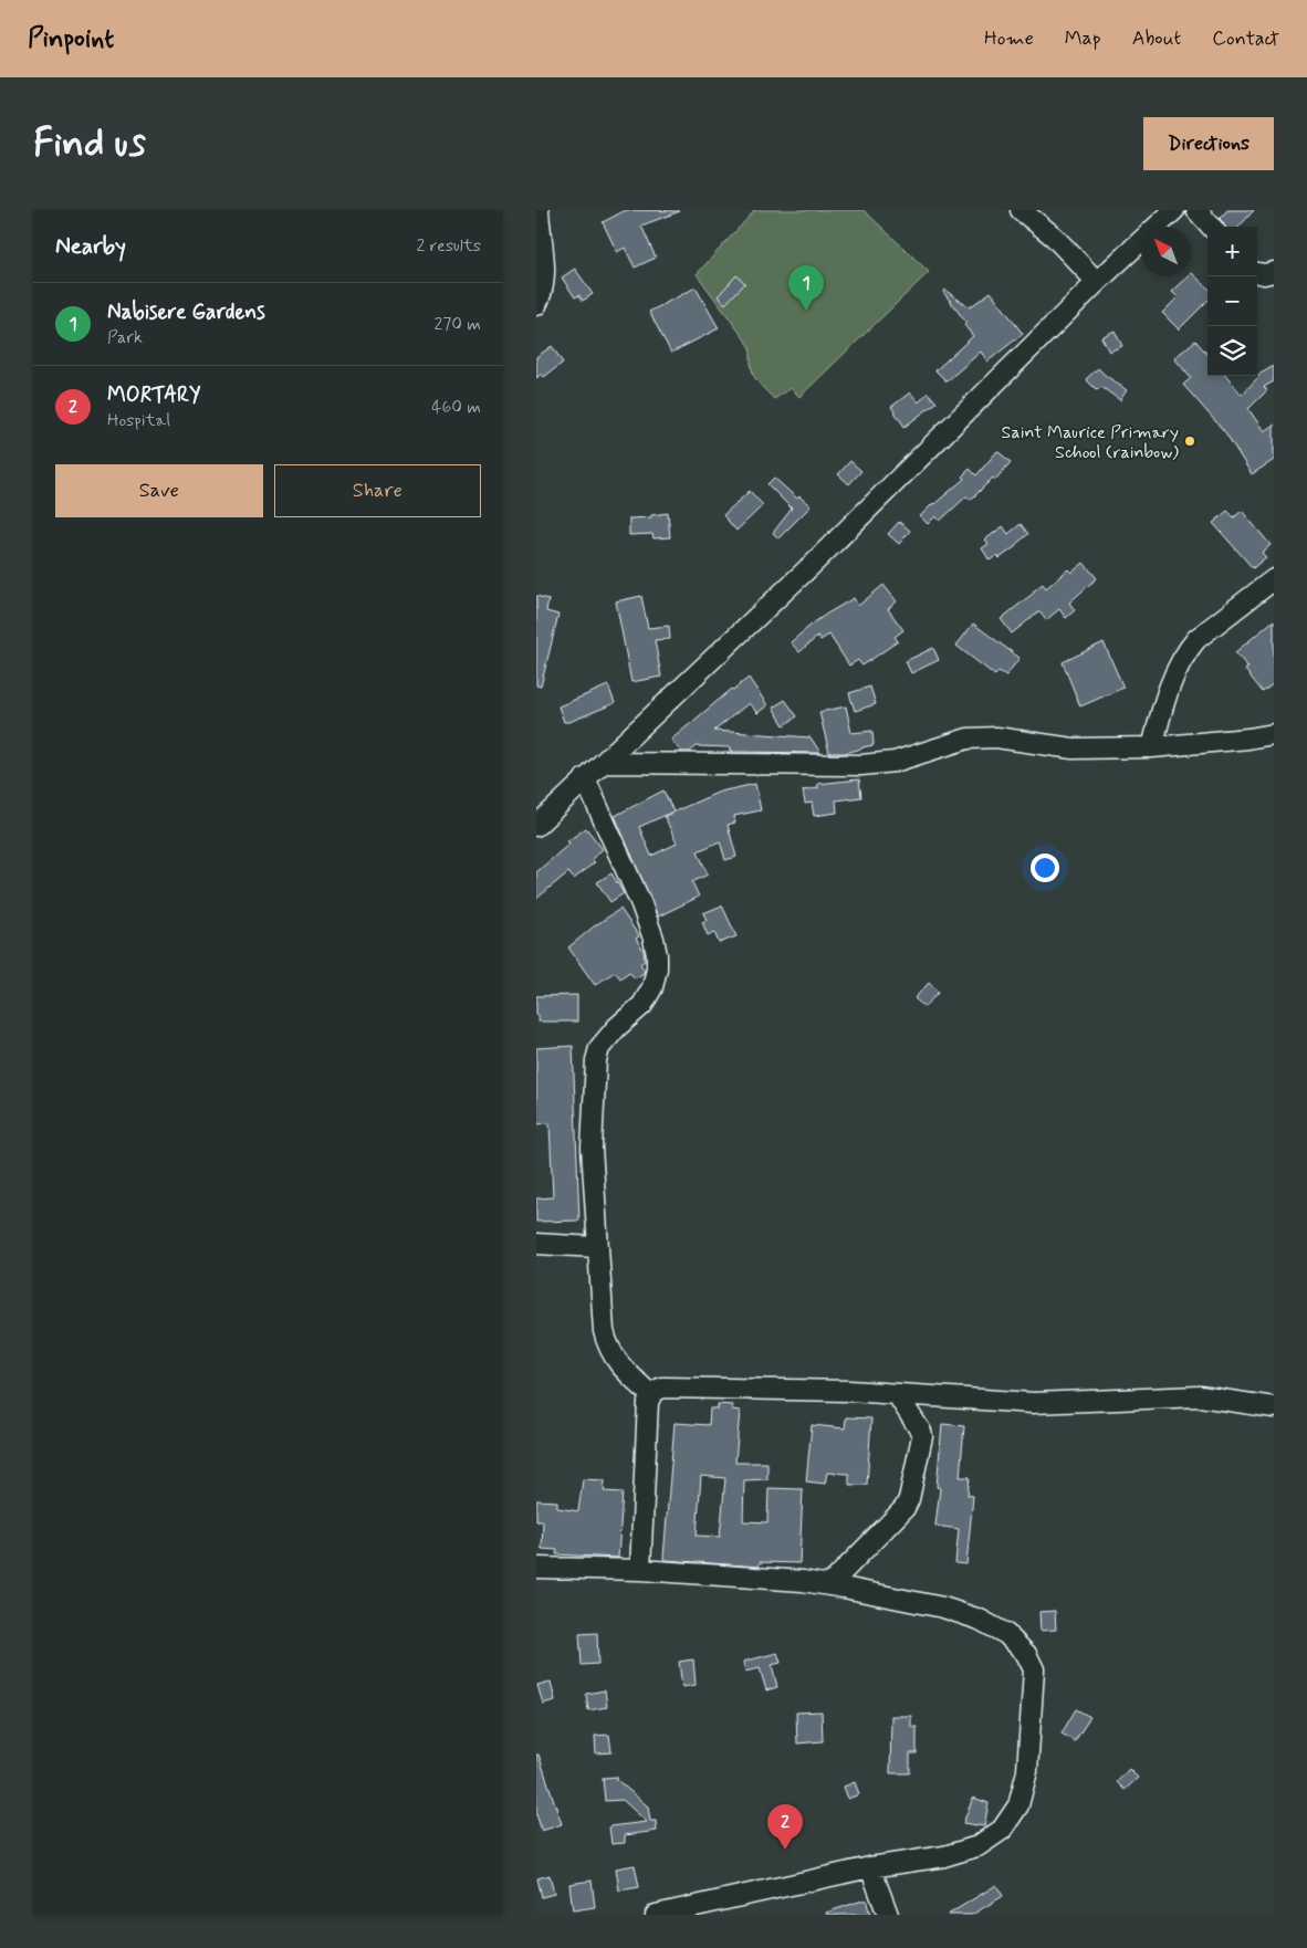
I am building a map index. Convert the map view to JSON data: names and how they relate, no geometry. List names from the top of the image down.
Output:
{
  "places": ["Saint Maurice Primary School (rainbow)"],
  "north": "top left",
  "page": {
    "header": "Pinpoint",
    "nav": [
      "Home",
      "Map",
      "About",
      "Contact"
    ],
    "buttons": [
      "Directions",
      ["Save", "Share"]
    ],
    "title": "Find us",
    "heading": ["Nearby", "2 results"],
    "map_buttons": ["+", "−"],
    "pins": ["1", "2"],
    "list": [
      {
        "mark": "1",
        "name": "Nabisere Gardens",
        "note": "Park",
        "value": "270 m"
      },
      {
        "mark": "2",
        "name": "MORTARY",
        "note": "Hospital",
        "value": "460 m"
      }
    ]
  }
}
